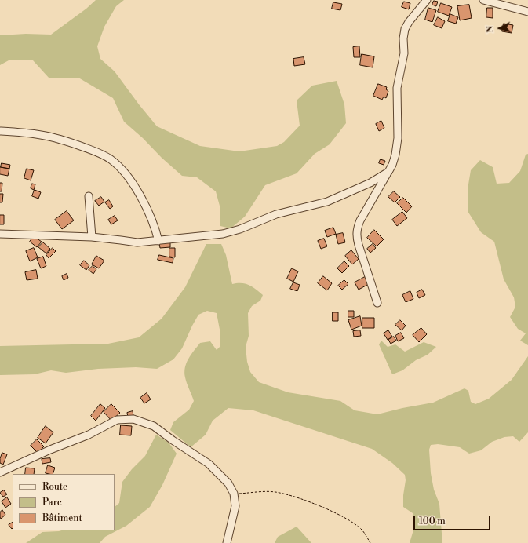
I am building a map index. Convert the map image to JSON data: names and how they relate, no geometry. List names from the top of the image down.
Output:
{
  "legend": ["Route", "Parc", "Bâtiment"],
  "scale_bar": "100 m",
  "north": "left"
}
